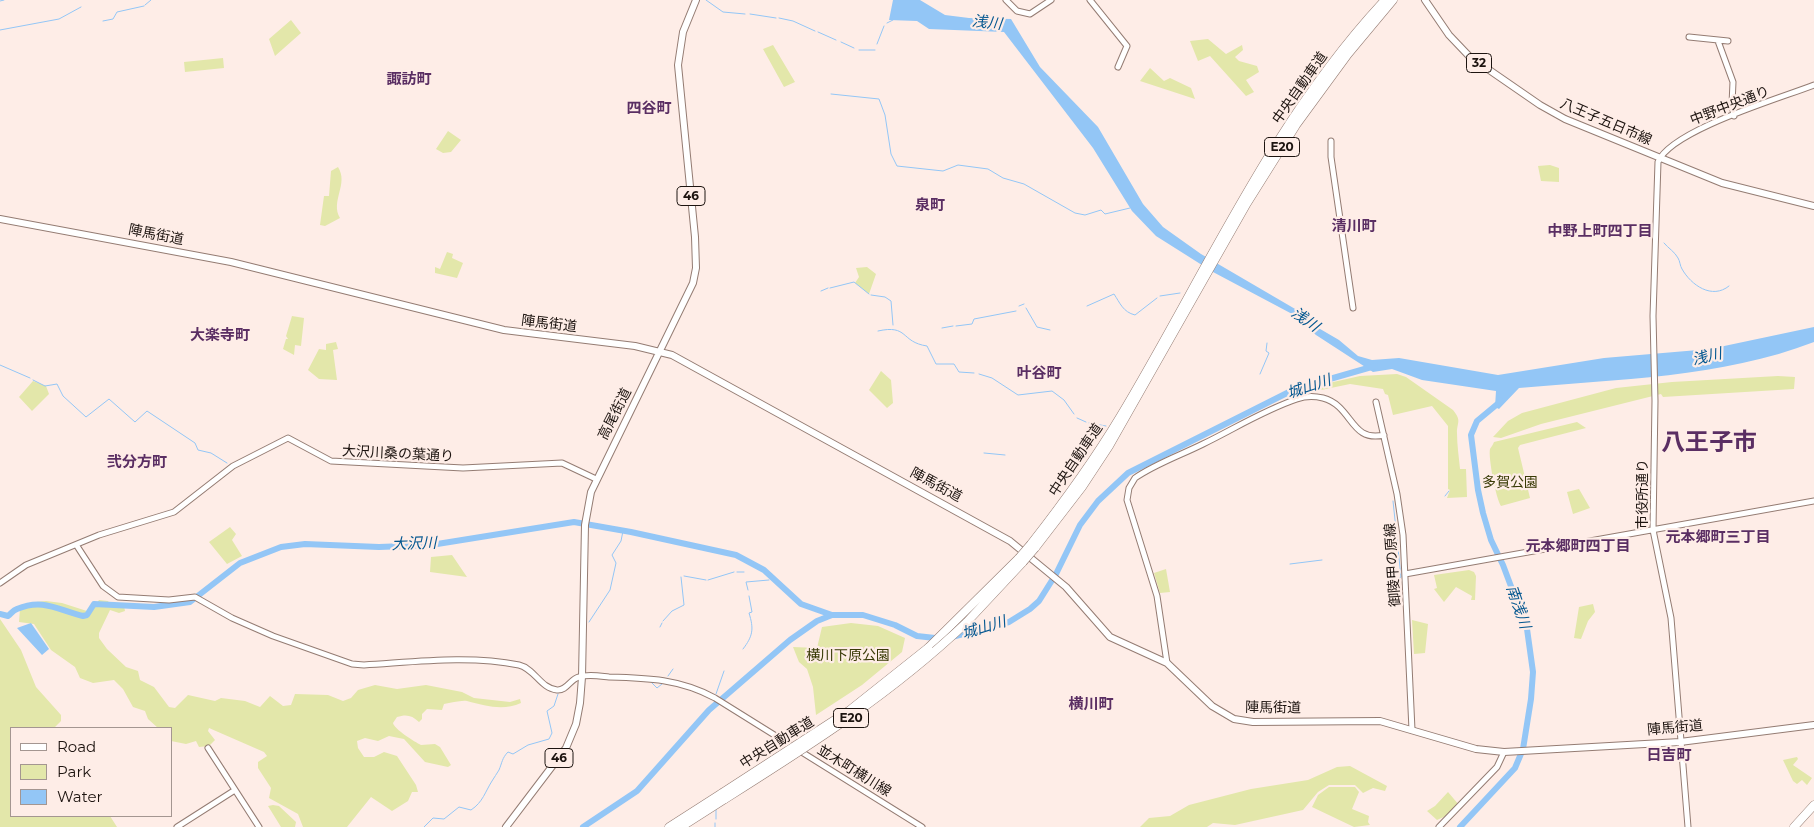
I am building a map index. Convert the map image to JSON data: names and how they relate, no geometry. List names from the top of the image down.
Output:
{
  "streets": {
    "highway": ["中央自動車道", "E20"],
    "main road": [
      "32",
      "八王子五日市線",
      "46",
      "陣馬街道",
      "高尾街道"
    ],
    "street": [
      "中野中央通り",
      "大沢川桑の葉通り",
      "市役所通り",
      "御陵甲の原線",
      "並木町横川線"
    ]
  },
  "crossings": [
    ["中野中央通り", "八王子五日市線"],
    ["中野中央通り", "市役所通り"],
    ["八王子五日市線", "市役所通り"],
    ["陣馬街道", "高尾街道"],
    ["陣馬街道", "市役所通り"],
    ["陣馬街道", "御陵甲の原線"],
    ["高尾街道", "大沢川桑の葉通り"],
    ["高尾街道", "並木町横川線"]
  ],
  "districts": [
    "諏訪町",
    "四谷町",
    "泉町",
    "清川町",
    "中野上町四丁目",
    "大楽寺町",
    "叶谷町",
    "八王子市",
    "弐分方町",
    "元本郷町三丁目",
    "元本郷町四丁目",
    "横川町",
    "日吉町"
  ],
  "water": [
    "浅川",
    "城山川",
    "大沢川",
    "南浅川"
  ],
  "parks": ["多賀公園", "横川下原公園"],
  "legend": ["Road", "Park", "Water"]
}
